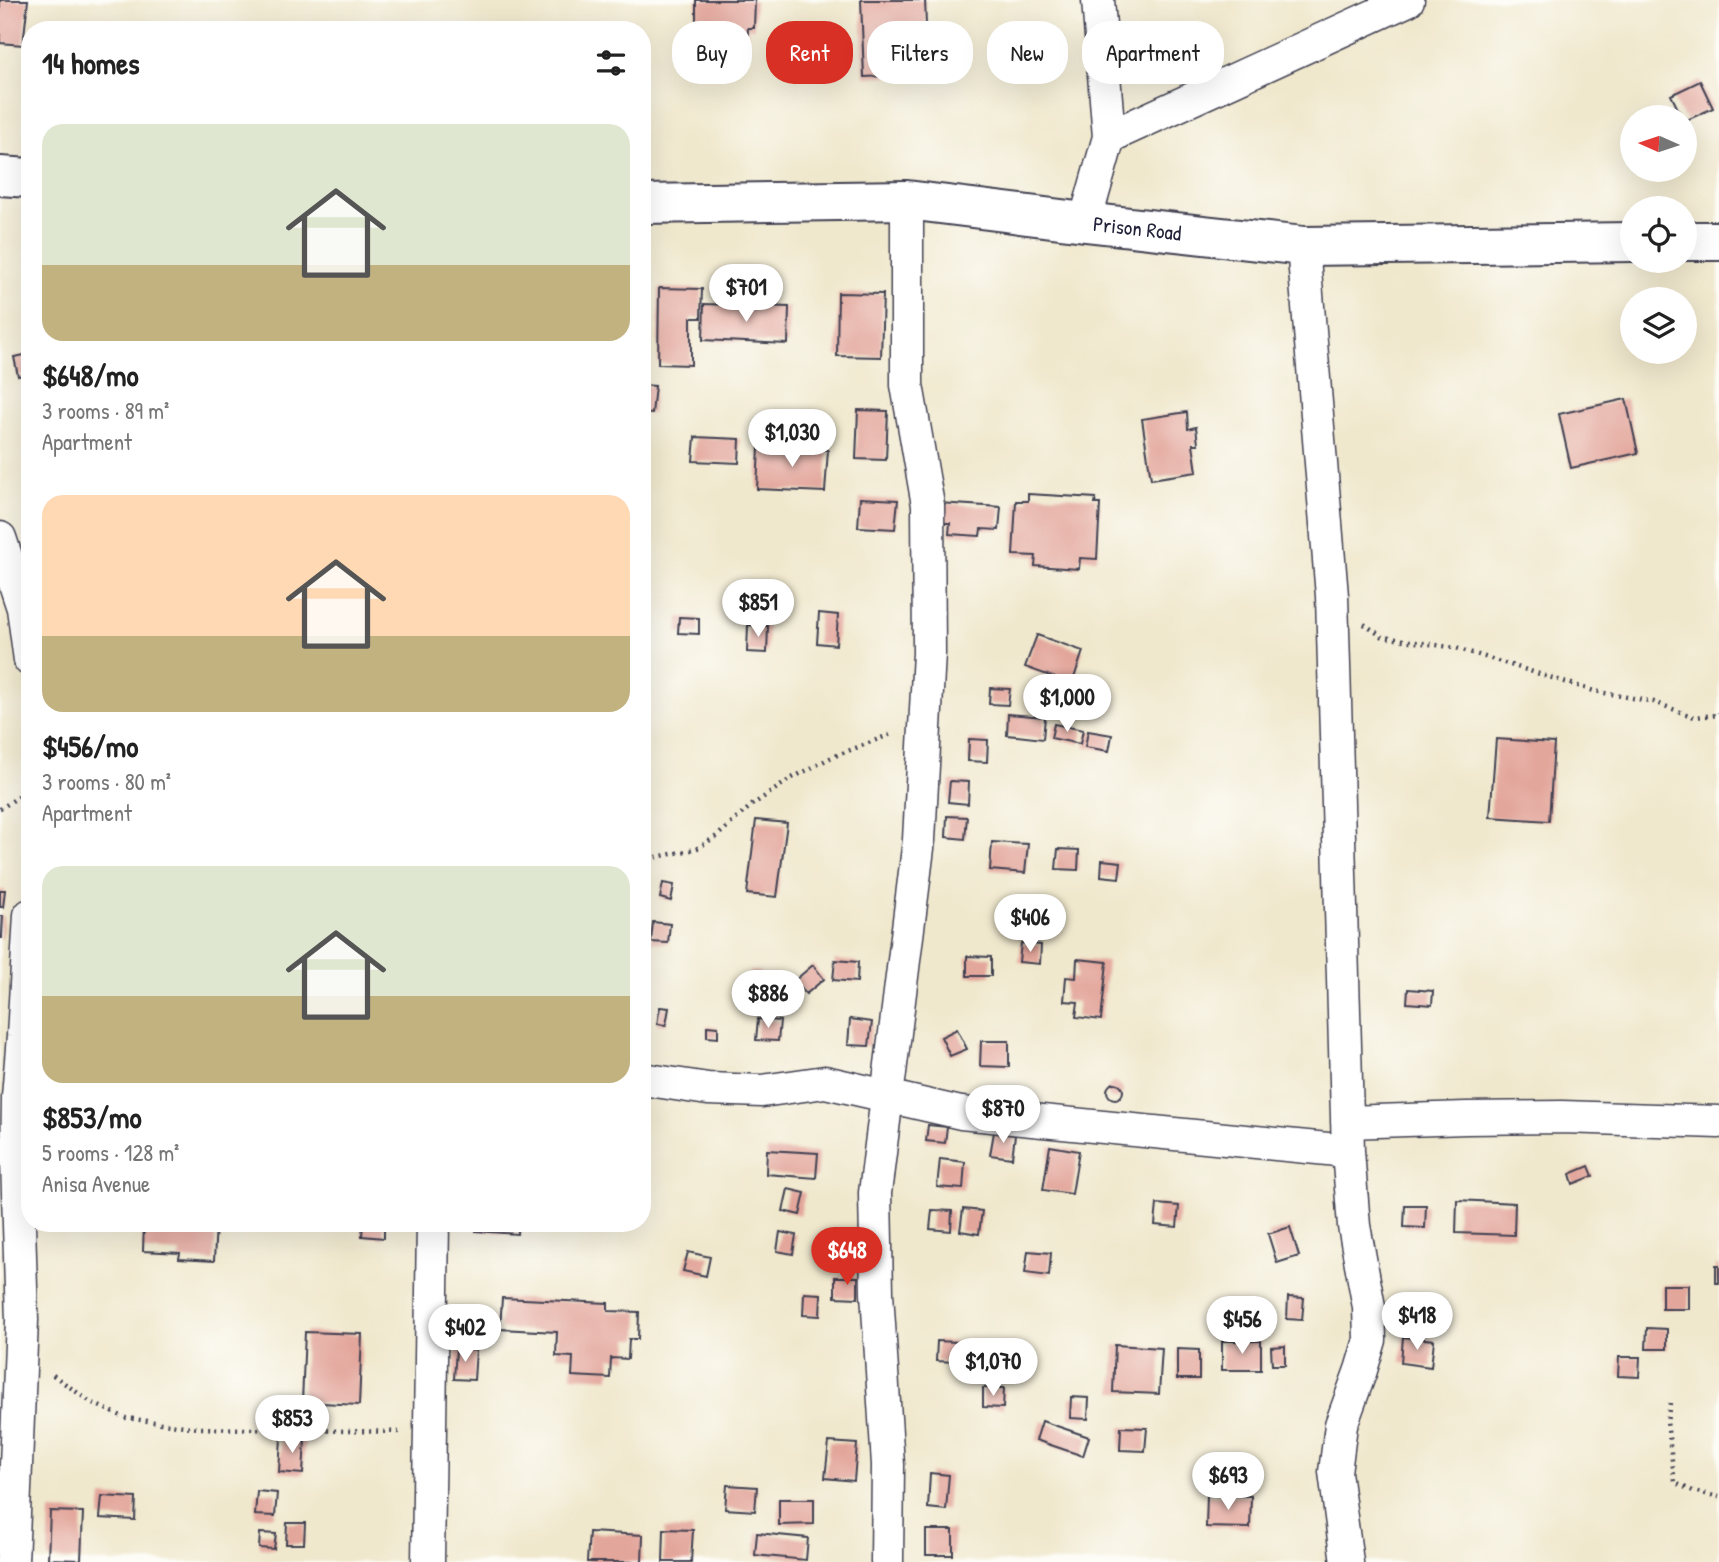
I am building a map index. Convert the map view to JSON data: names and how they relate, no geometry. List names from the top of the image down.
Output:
{
  "streets": {
    "street": ["Prison Road"]
  },
  "north": "left",
  "page": {
    "chip": [
      "Buy",
      "Rent",
      "Filters",
      "New",
      "Apartment"
    ],
    "heading": "14 homes",
    "list": [
      {
        "name": "$648/mo",
        "note": "3 rooms · 89 m² · Apartment"
      },
      {
        "name": "$456/mo",
        "note": "3 rooms · 80 m² · Apartment"
      },
      {
        "name": "$853/mo",
        "note": "5 rooms · 128 m² · Anisa Avenue"
      }
    ],
    "price": [
      "$701",
      "$1,030",
      "$851",
      "$1,000",
      "$406",
      "$886",
      "$870",
      "$648",
      "$418",
      "$456",
      "$402",
      "$1,070",
      "$853",
      "$693"
    ]
  }
}
